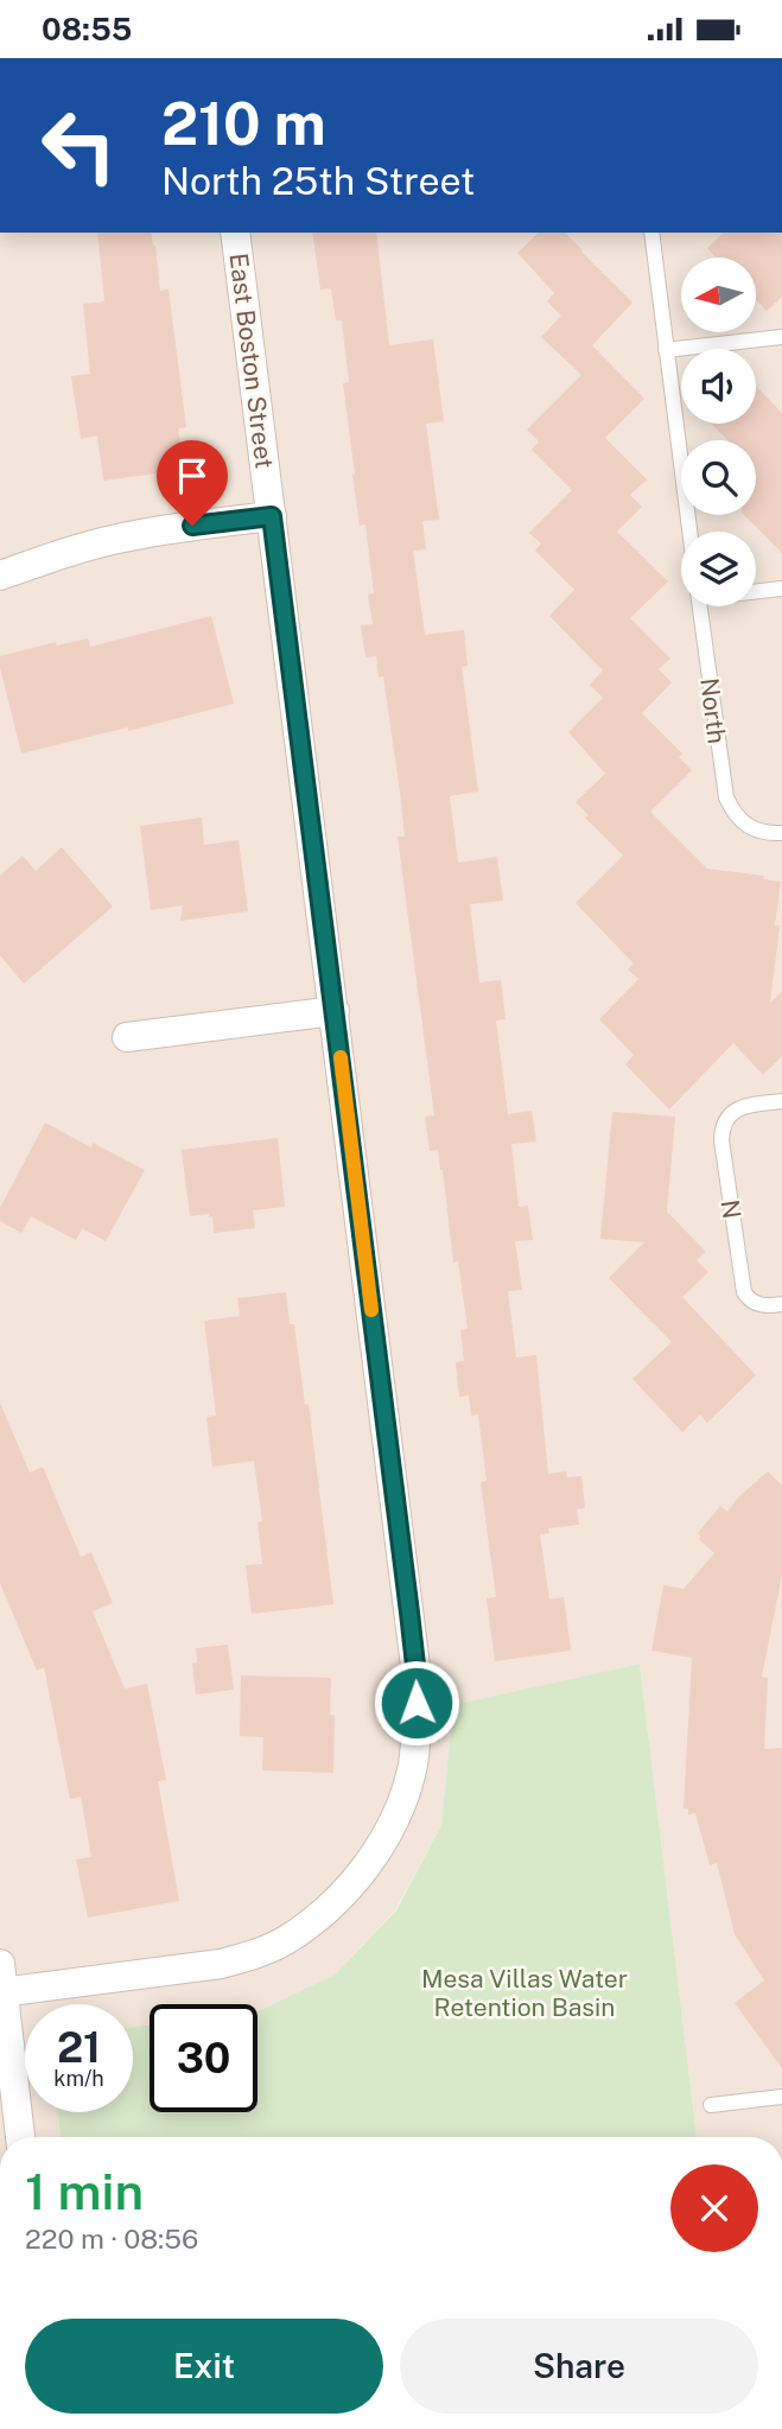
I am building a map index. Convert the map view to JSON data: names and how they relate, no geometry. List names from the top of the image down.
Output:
{
  "streets": {
    "street": ["East Boston Street"],
    "lane": ["North", "N"]
  },
  "parks": ["Mesa Villas Water Retention Basin"],
  "north": "left",
  "page": {
    "status": "08:55",
    "turn": ["210 m", "North 25th Street"],
    "speed": "21 km/h",
    "limit": "30",
    "heading": ["1 min", "220 m · 08:56"],
    "buttons": ["Exit", "Share"]
  }
}
